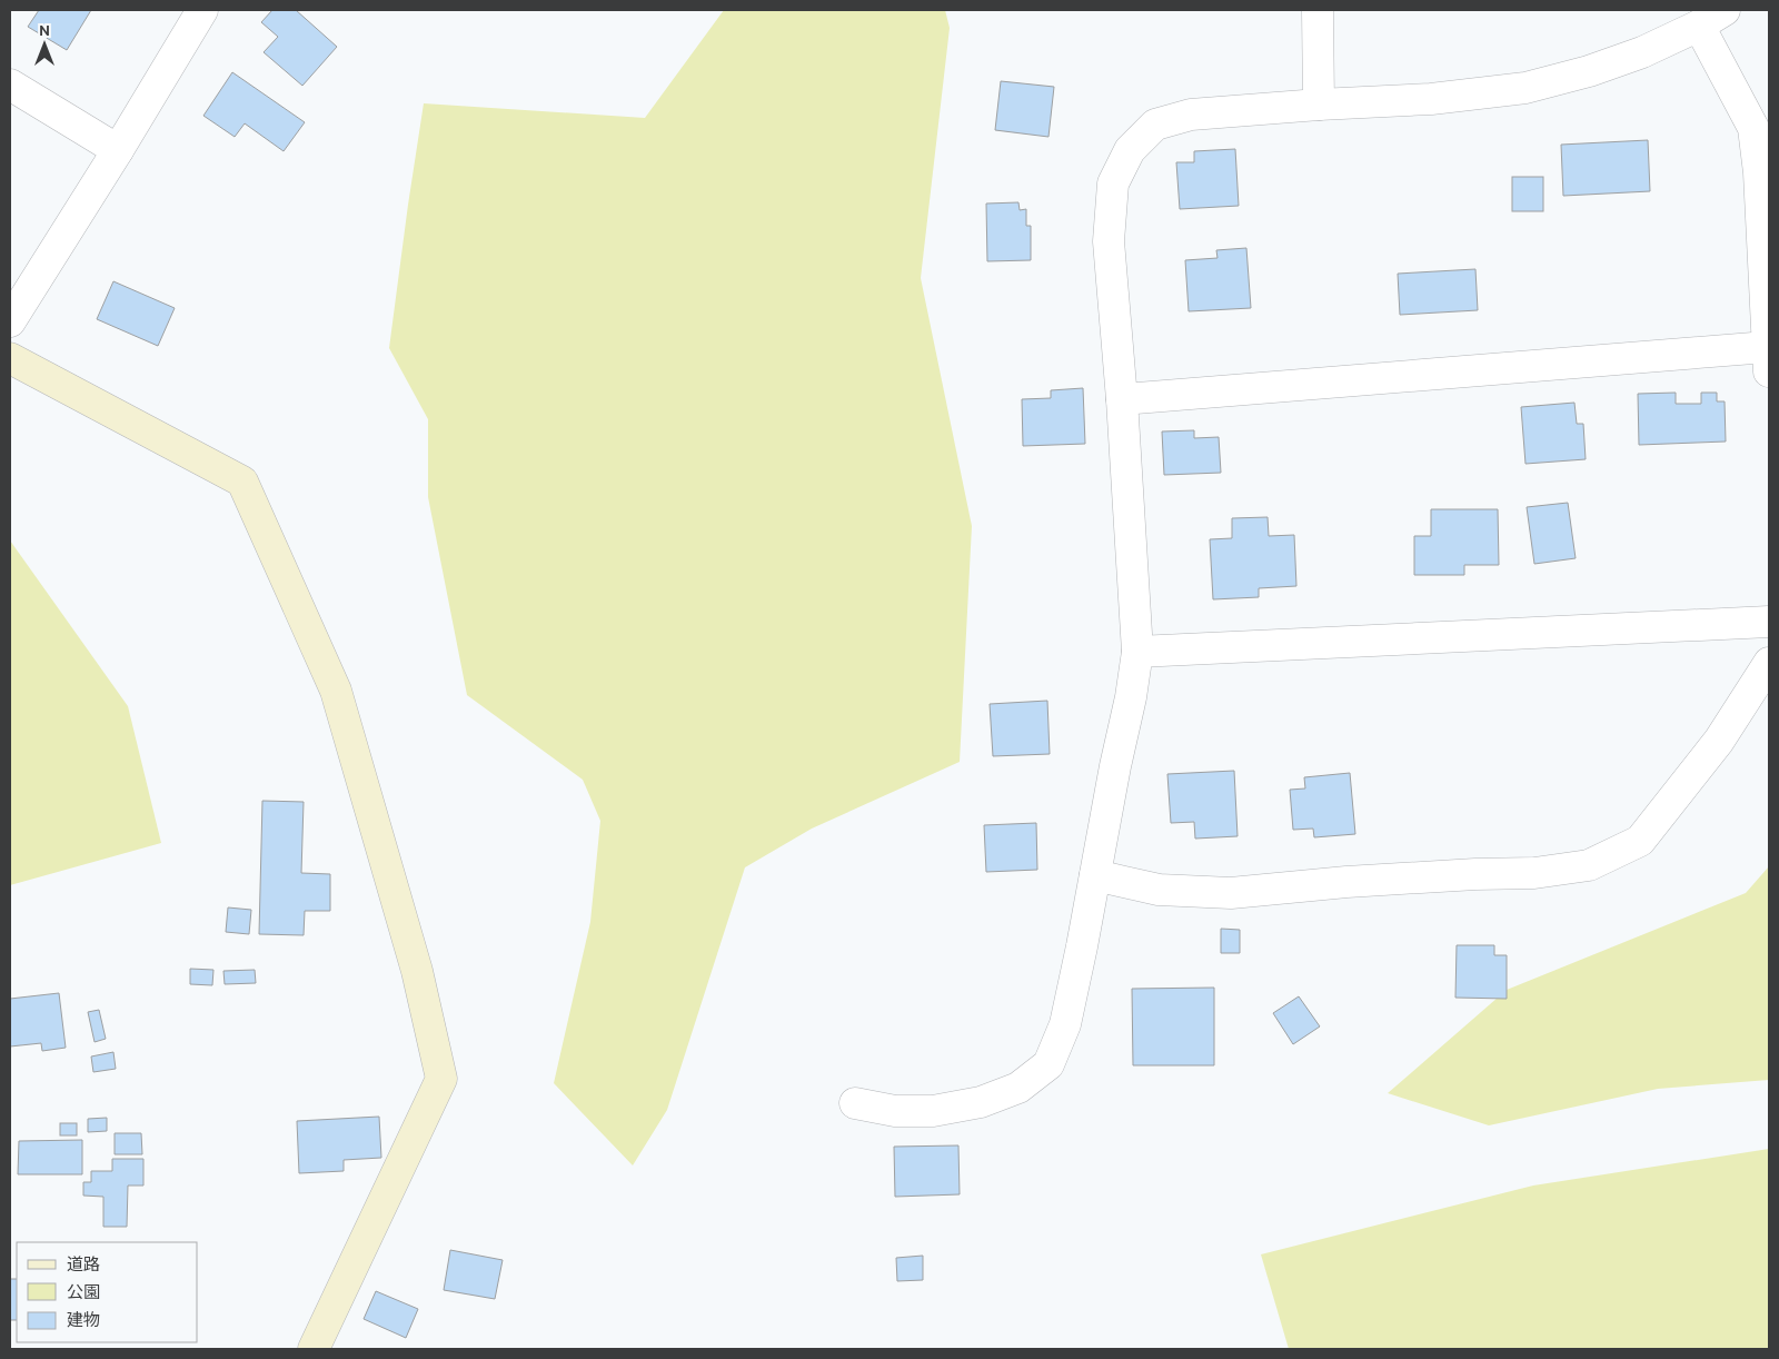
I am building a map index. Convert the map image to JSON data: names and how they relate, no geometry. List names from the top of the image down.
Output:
{
  "legend": ["道路", "公園", "建物"],
  "north": "top"
}
